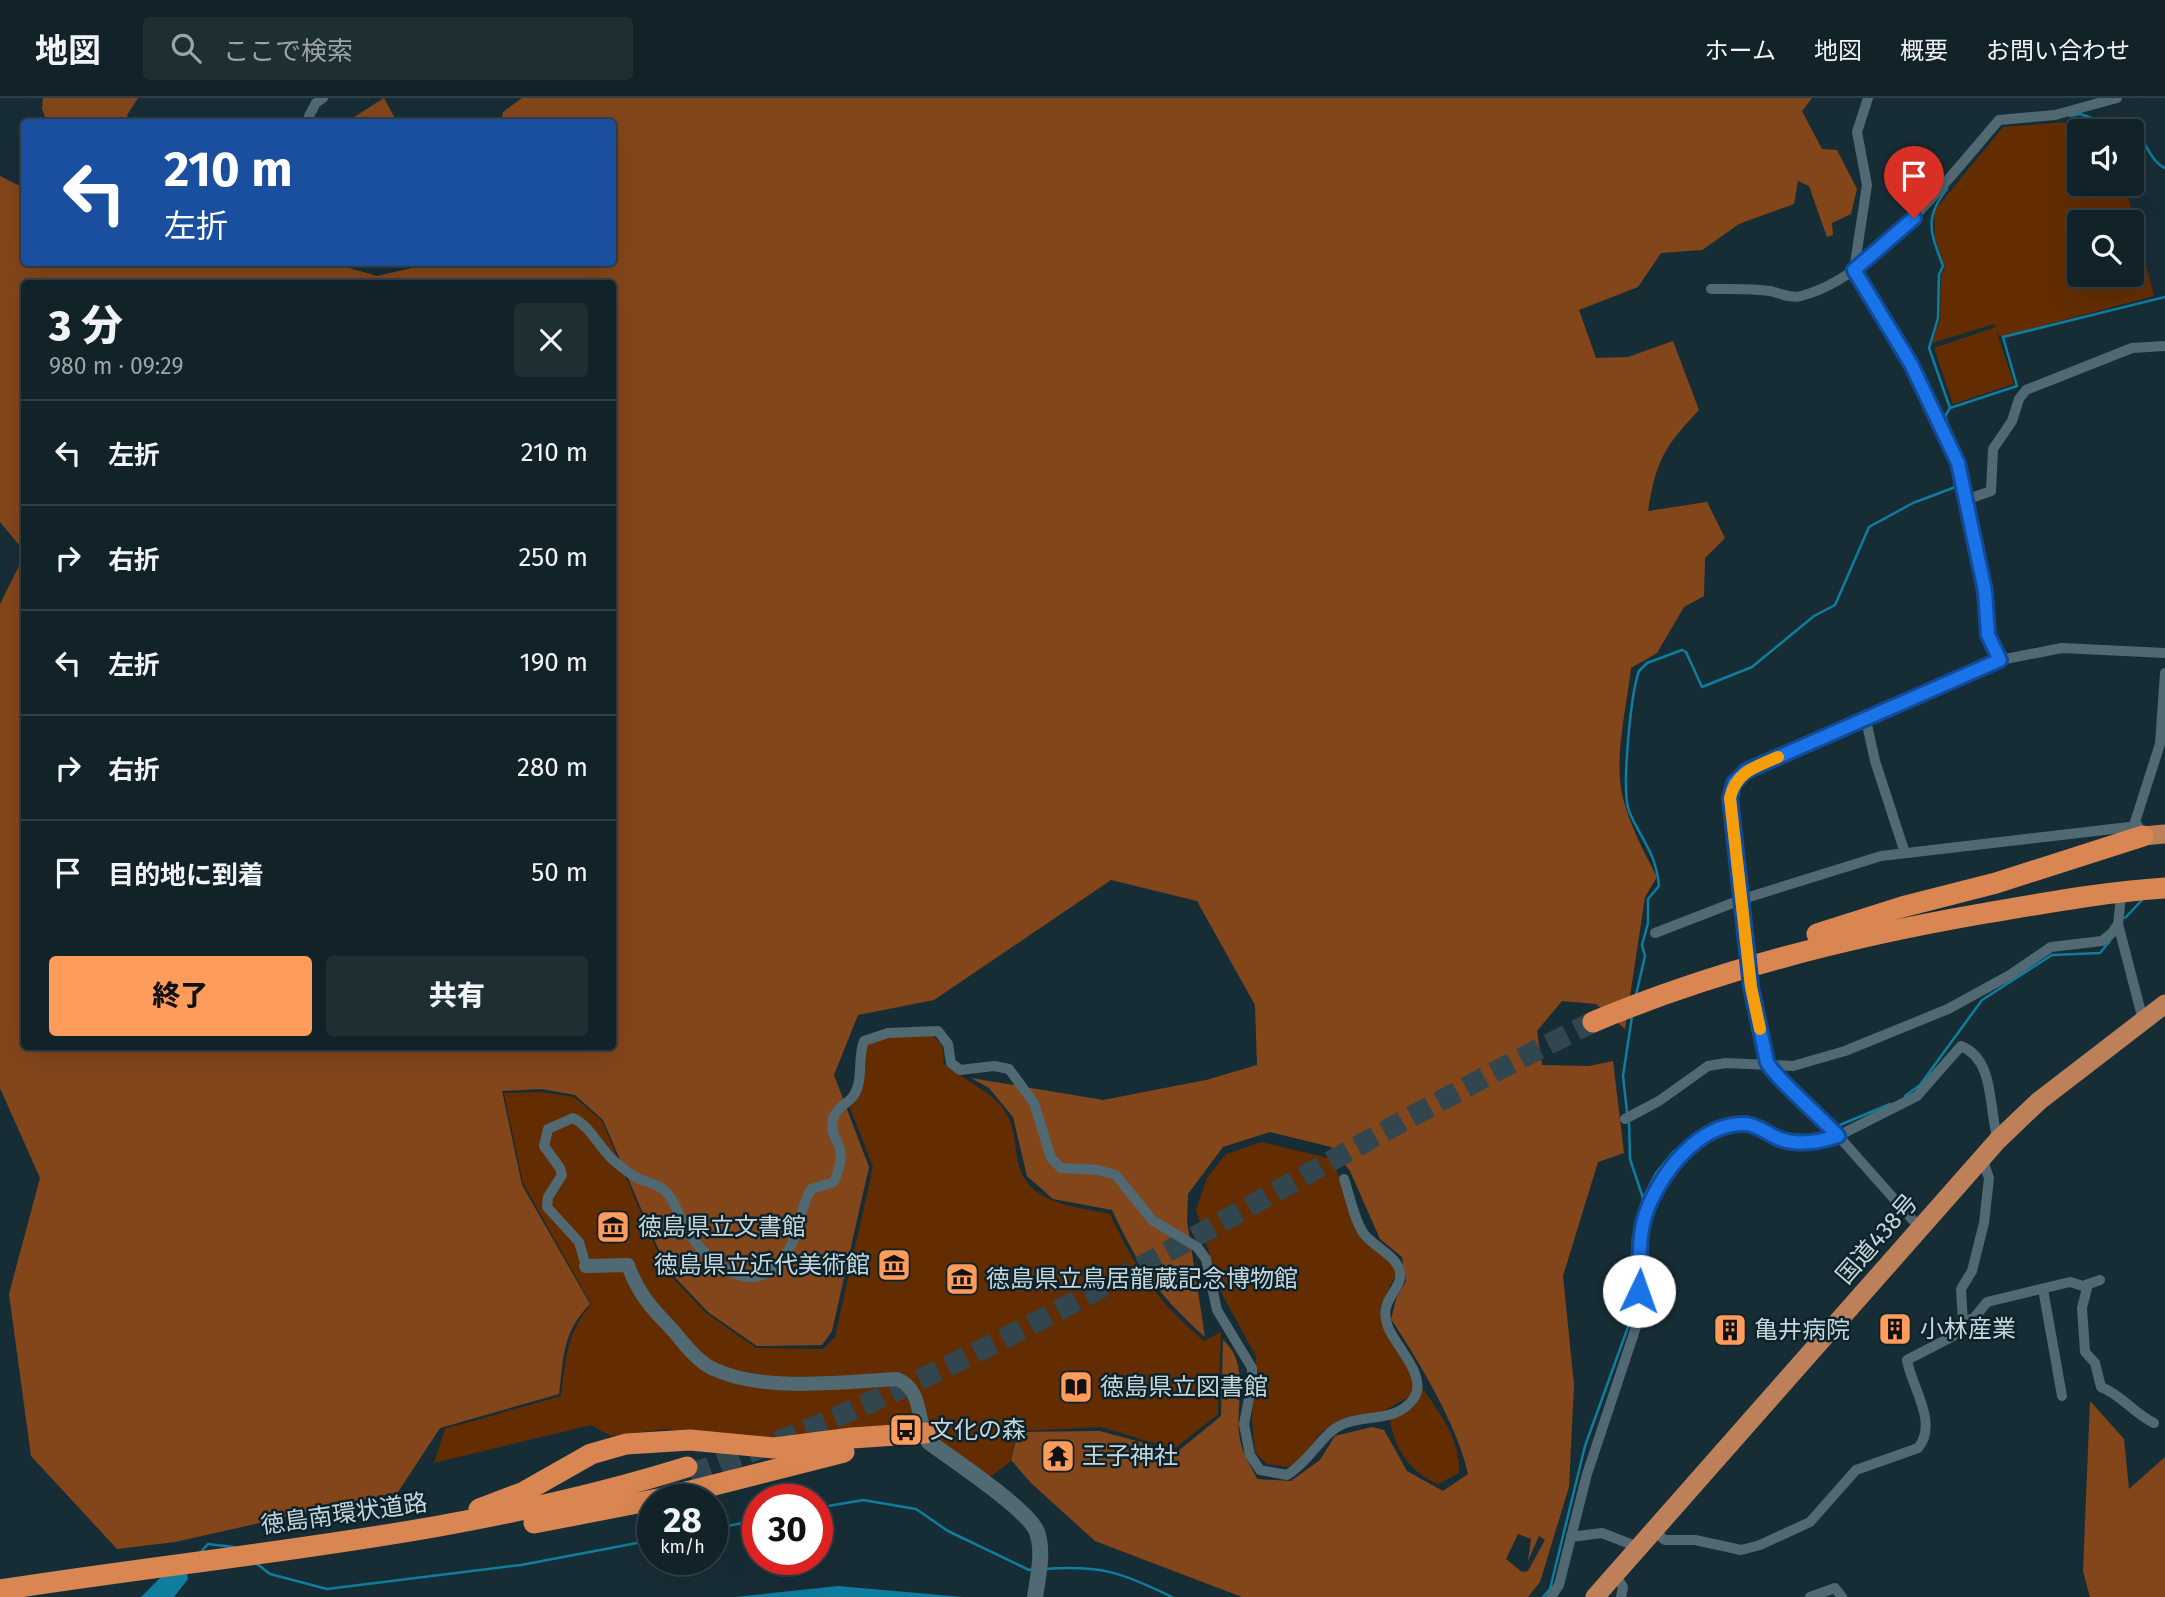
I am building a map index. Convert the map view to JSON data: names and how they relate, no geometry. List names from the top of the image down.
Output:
{
  "streets": {
    "highway": ["国道438号", "徳島南環状道路"]
  },
  "places": {
    "museum": ["徳島県立文書館", "徳島県立近代美術館", "徳島県立鳥居龍蔵記念博物館"],
    "building": ["小林産業", "亀井病院"],
    "library": ["徳島県立図書館"],
    "bus stop": ["文化の森"],
    "temple": ["王子神社"]
  },
  "page": {
    "header": "地図",
    "search": "ここで検索",
    "nav": [
      "ホーム",
      "地図",
      "概要",
      "お問い合わせ"
    ],
    "turn": ["210 m", "左折"],
    "heading": ["3 分", "980 m · 09:29"],
    "list": [
      {
        "name": "左折",
        "value": "210 m"
      },
      {
        "name": "右折",
        "value": "250 m"
      },
      {
        "name": "左折",
        "value": "190 m"
      },
      {
        "name": "右折",
        "value": "280 m"
      },
      {
        "name": "目的地に到着",
        "value": "50 m"
      }
    ],
    "buttons": ["終了", "共有"],
    "speed": "28 km/h",
    "limit": "30"
  }
}
